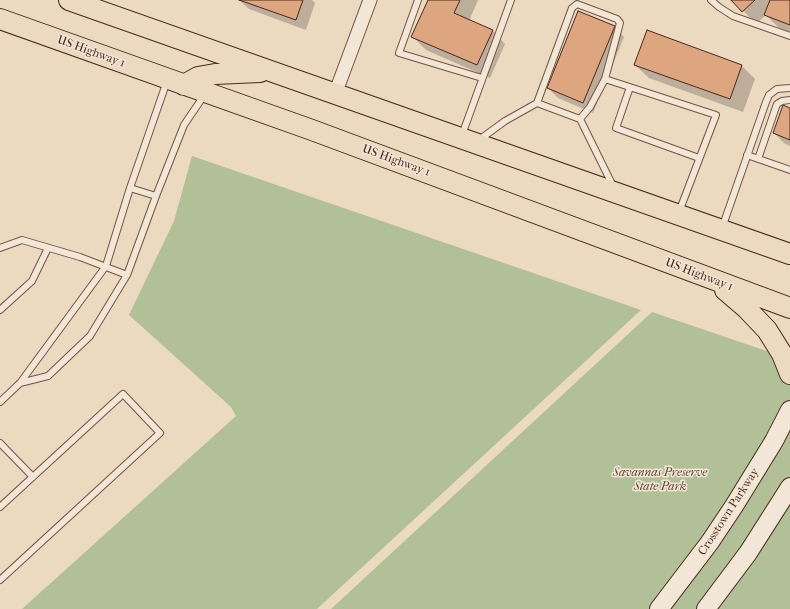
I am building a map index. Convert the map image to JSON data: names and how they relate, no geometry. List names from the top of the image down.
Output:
{
  "streets": {
    "main road": ["US Highway 1", "Crosstown Parkway"]
  },
  "parks": ["Savannas Preserve State Park"]
}
